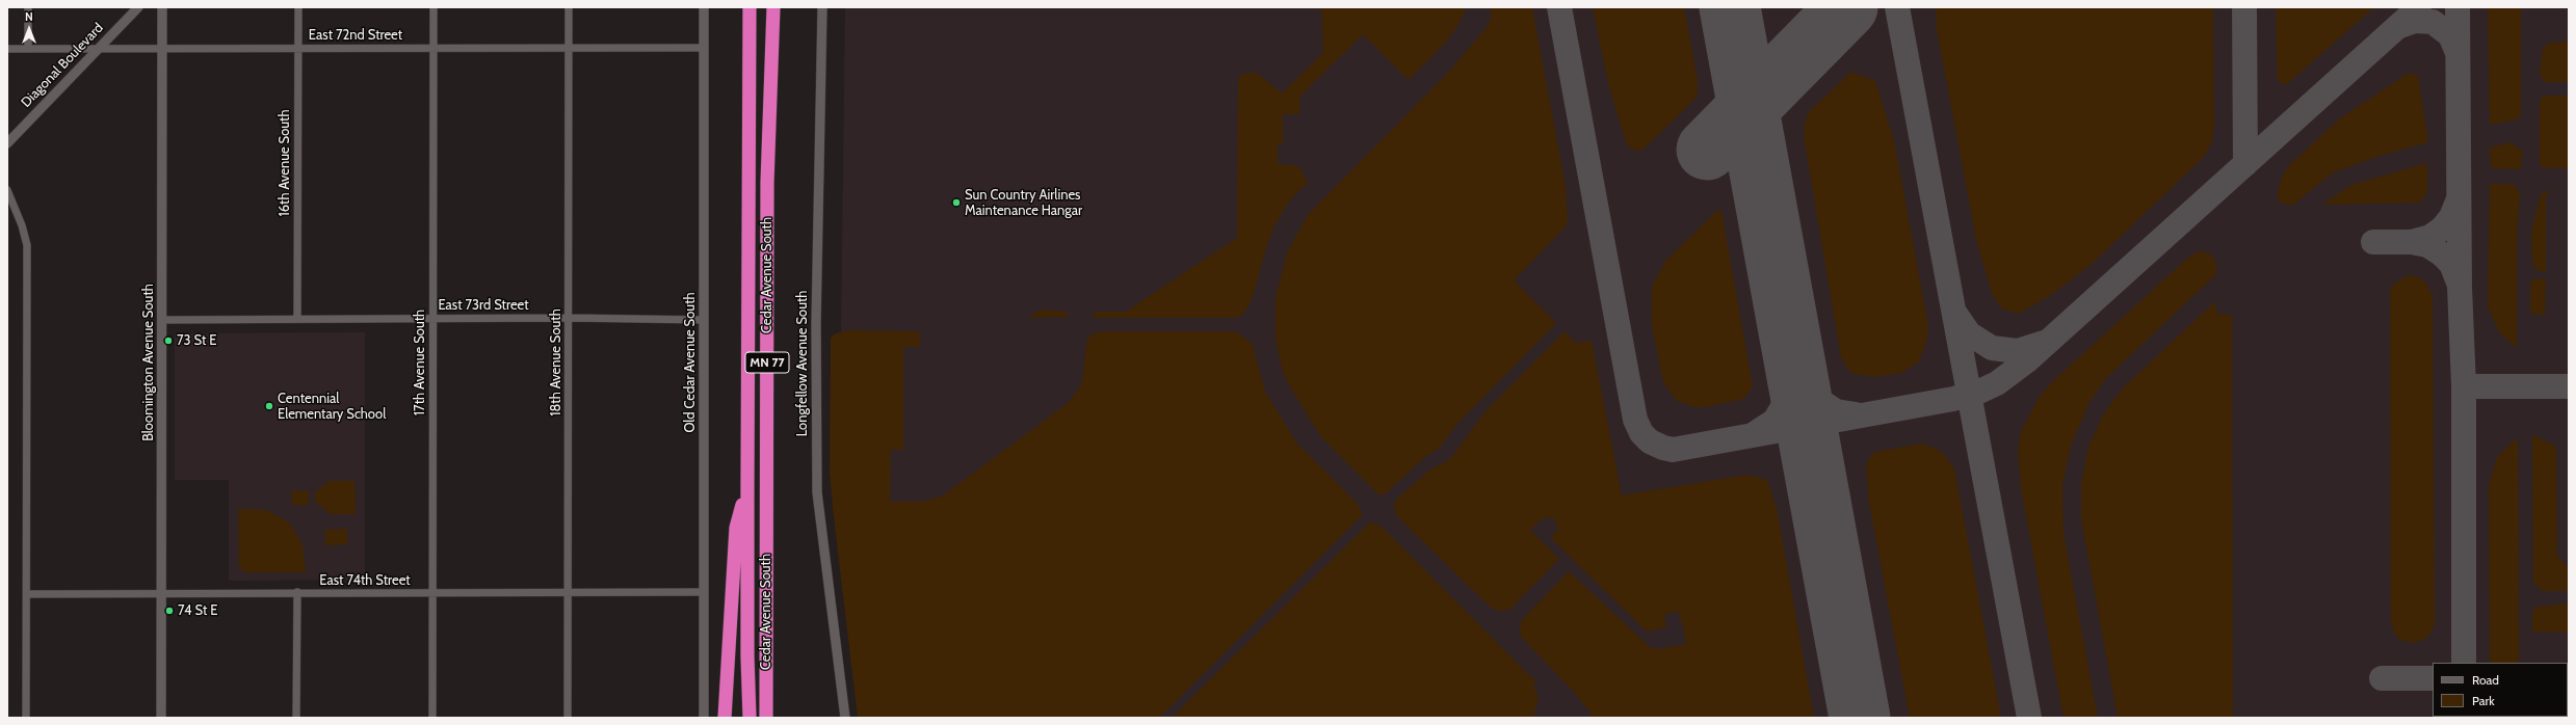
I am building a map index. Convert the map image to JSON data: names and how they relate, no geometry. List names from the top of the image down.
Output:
{
  "streets": {
    "highway": ["Cedar Avenue South", "MN 77"],
    "street": [
      "East 72nd Street",
      "Diagonal Boulevard",
      "16th Avenue South",
      "East 73rd Street",
      "Bloomington Avenue South",
      "17th Avenue South",
      "18th Avenue South",
      "Old Cedar Avenue South",
      "Longfellow Avenue South",
      "East 74th Street"
    ]
  },
  "crossings": [
    ["East 72nd Street", "Diagonal Boulevard"],
    ["East 72nd Street", "16th Avenue South"],
    ["East 72nd Street", "Bloomington Avenue South"],
    ["East 72nd Street", "17th Avenue South"],
    ["East 72nd Street", "18th Avenue South"],
    ["East 72nd Street", "Old Cedar Avenue South"],
    ["16th Avenue South", "East 73rd Street"],
    ["East 73rd Street", "Bloomington Avenue South"],
    ["East 73rd Street", "17th Avenue South"],
    ["East 73rd Street", "18th Avenue South"],
    ["East 73rd Street", "Old Cedar Avenue South"],
    ["Bloomington Avenue South", "East 74th Street"],
    ["17th Avenue South", "East 74th Street"],
    ["18th Avenue South", "East 74th Street"],
    ["Old Cedar Avenue South", "East 74th Street"]
  ],
  "places": [
    "Sun Country Airlines Maintenance Hangar",
    "73 St E",
    "Centennial Elementary School",
    "74 St E"
  ],
  "legend": ["Road", "Park"],
  "north": "top"
}
